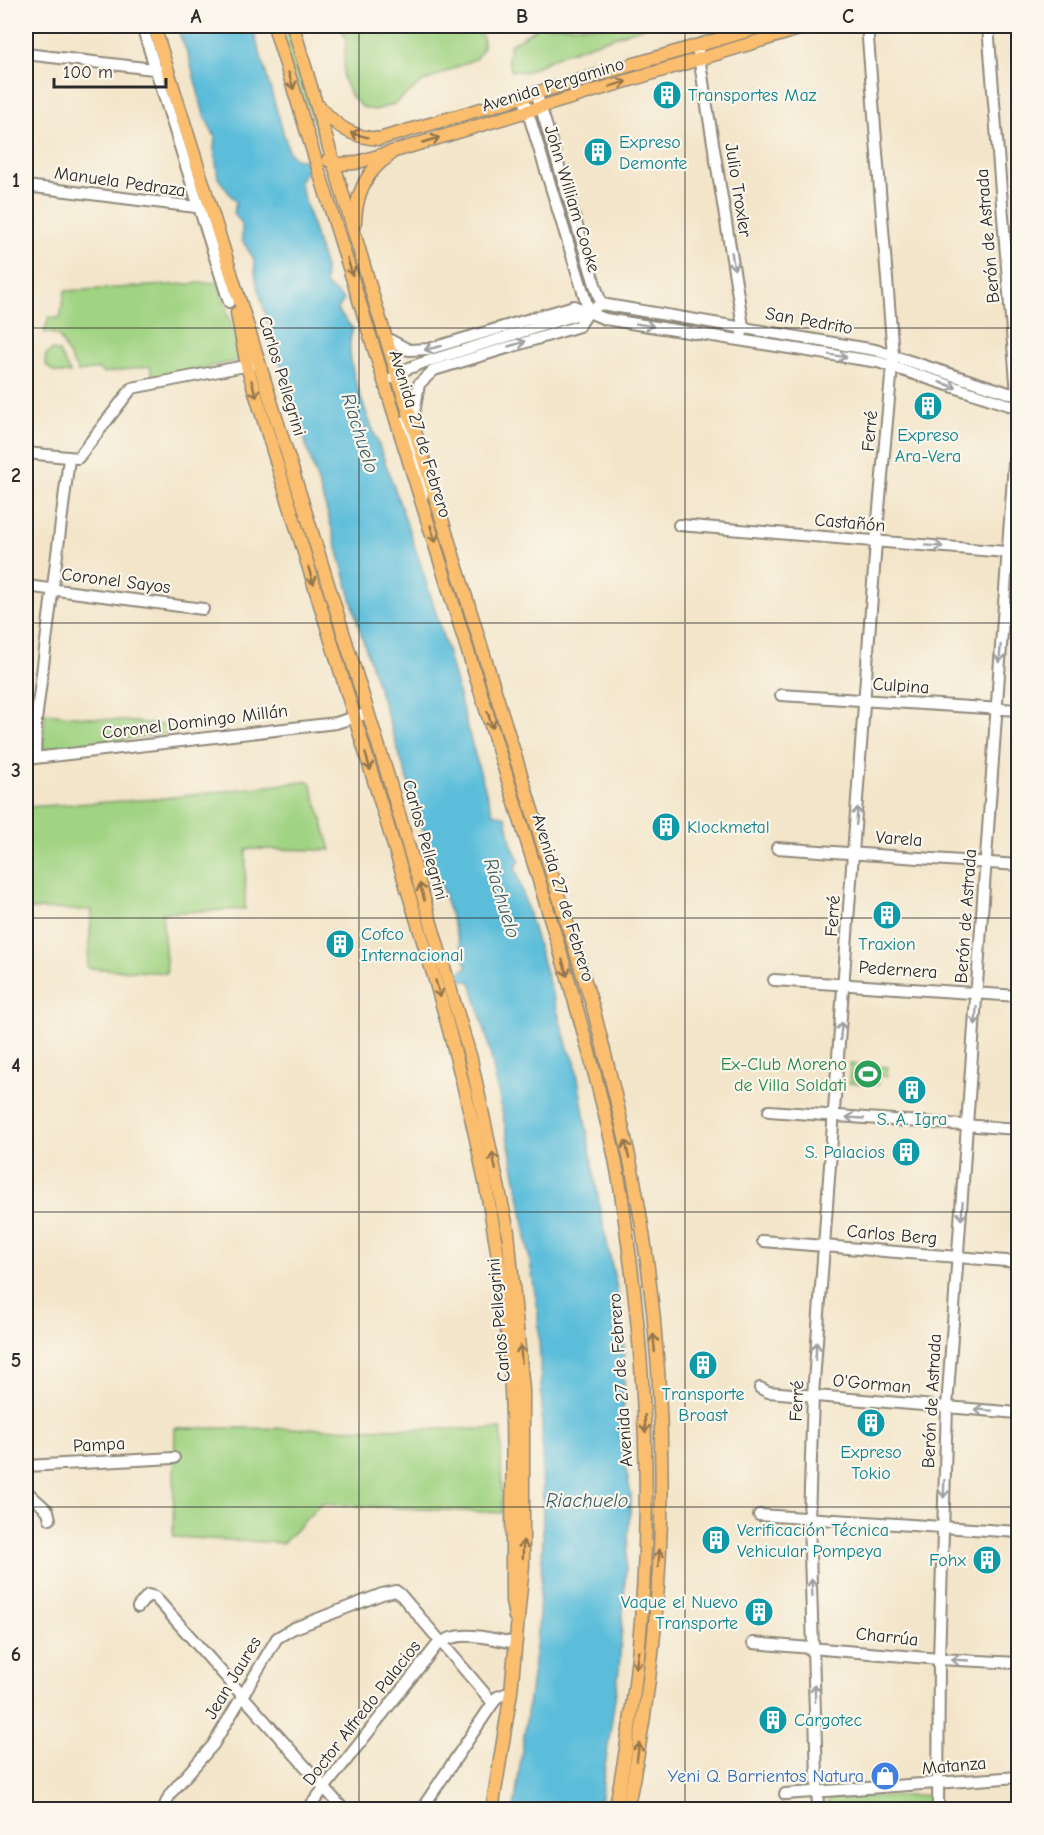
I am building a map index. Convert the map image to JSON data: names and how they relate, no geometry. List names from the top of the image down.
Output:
{
  "streets": {
    "main road": ["Avenida Pergamino", "Carlos Pellegrini", "Avenida 27 de Febrero"],
    "street": [
      "Manuela Pedraza",
      "Julio Troxler",
      "John William Cooke",
      "Berón de Astrada",
      "San Pedrito",
      "Ferré",
      "Castañón",
      "Coronel Sayos",
      "Culpina",
      "Coronel Domingo Millán",
      "Varela",
      "Pedernera",
      "Carlos Berg",
      "O'Gorman",
      "Pampa",
      "Charrúa",
      "Jean Jaures",
      "Doctor Alfredo Palacios",
      "Matanza"
    ]
  },
  "crossings": [
    ["Avenida Pergamino", "Julio Troxler"],
    ["Avenida Pergamino", "John William Cooke"],
    ["Avenida Pergamino", "Avenida 27 de Febrero"],
    ["Manuela Pedraza", "Carlos Pellegrini"],
    ["Julio Troxler", "San Pedrito"],
    ["John William Cooke", "San Pedrito"],
    ["Berón de Astrada", "San Pedrito"],
    ["Berón de Astrada", "Castañón"],
    ["Berón de Astrada", "Culpina"],
    ["Berón de Astrada", "Varela"],
    ["Berón de Astrada", "Pedernera"],
    ["Berón de Astrada", "Carlos Berg"],
    ["Berón de Astrada", "O'Gorman"],
    ["Berón de Astrada", "Charrúa"],
    ["Berón de Astrada", "Matanza"],
    ["San Pedrito", "Ferré"],
    ["San Pedrito", "Avenida 27 de Febrero"],
    ["Carlos Pellegrini", "Coronel Domingo Millán"],
    ["Carlos Pellegrini", "Doctor Alfredo Palacios"],
    ["Ferré", "Castañón"],
    ["Ferré", "Culpina"],
    ["Ferré", "Varela"],
    ["Ferré", "Pedernera"],
    ["Ferré", "Carlos Berg"],
    ["Ferré", "O'Gorman"],
    ["Ferré", "Charrúa"],
    ["Ferré", "Matanza"],
    ["Jean Jaures", "Doctor Alfredo Palacios"]
  ],
  "one_way": ["Julio Troxler", "Ferré", "Castañón"],
  "water": ["Riachuelo"],
  "places": {
    "building": [
      "Transportes Maz",
      "Expreso Demonte",
      "Expreso Ara-Vera",
      "Klockmetal",
      "Traxion",
      "Cofco Internacional",
      "S. A. Igra",
      "S. Palacios",
      "Transporte Broast",
      "Expreso Tokio",
      "Verificación Técnica Vehicular Pompeya",
      "Fohx",
      "Vaque el Nuevo Transporte",
      "Cargotec"
    ],
    "sports": ["Ex-Club Moreno de Villa Soldati"],
    "shop": ["Yeni Q. Barrientos Natura"]
  },
  "scale_bar": "100 m",
  "grid": {
    "columns": ["A", "B", "C"],
    "rows": [
      "1",
      "2",
      "3",
      "4",
      "5",
      "6"
    ]
  }
}
